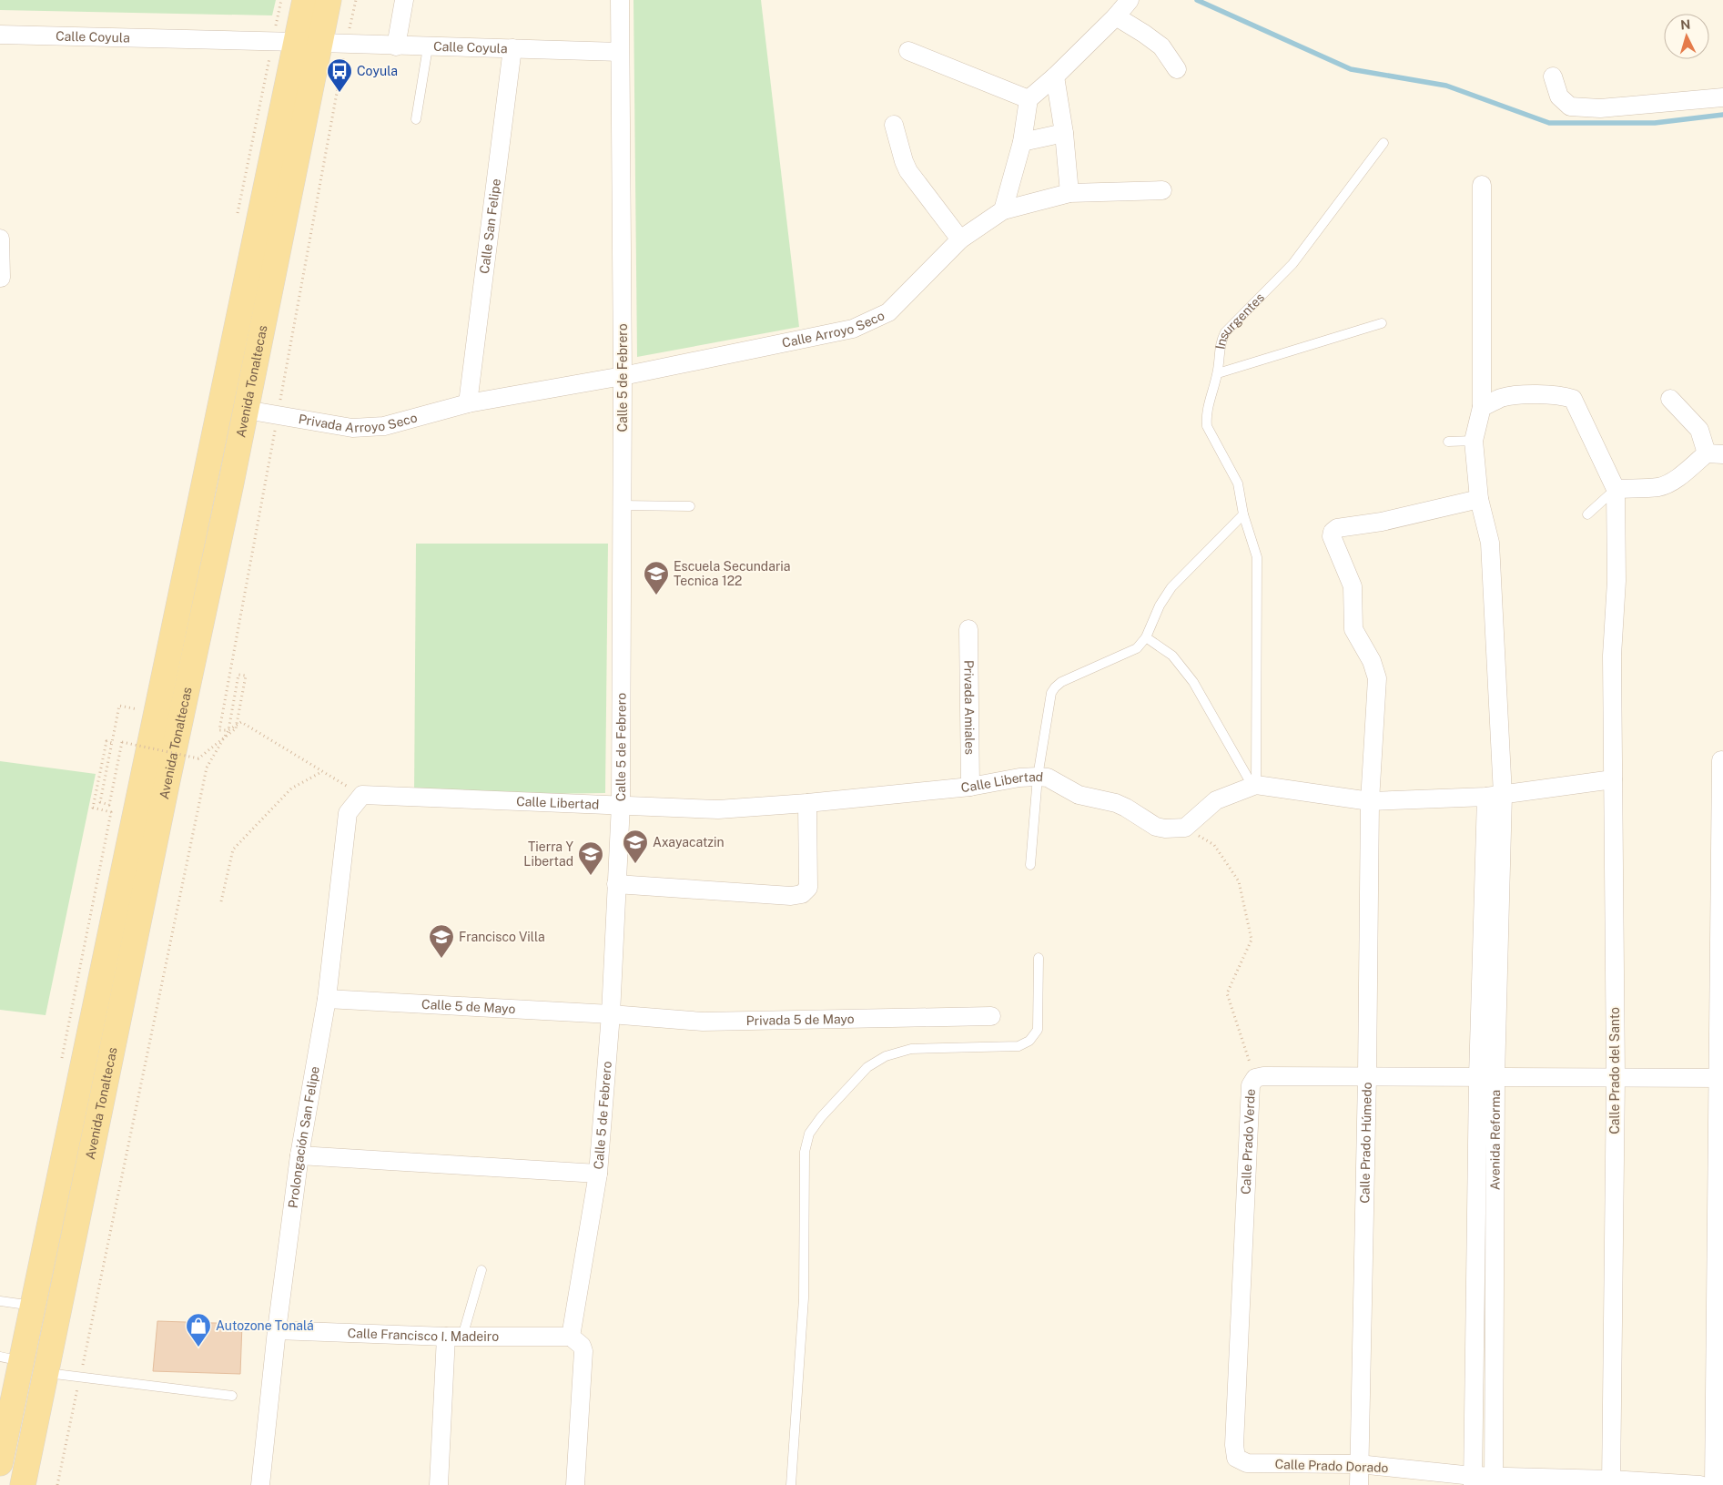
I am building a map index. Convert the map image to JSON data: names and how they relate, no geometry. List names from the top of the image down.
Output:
{
  "streets": {
    "main road": ["Avenida Tonaltecas"],
    "street": [
      "Calle Coyula",
      "Calle San Felipe",
      "Calle Arroyo Seco",
      "Calle 5 de Febrero",
      "Privada Arroyo Seco",
      "Privada Amiales",
      "Calle Libertad",
      "Calle 5 de Mayo",
      "Privada 5 de Mayo",
      "Calle Prado del Santo",
      "Prolongación San Felipe",
      "Avenida Reforma",
      "Calle Prado Verde",
      "Calle Prado Húmedo",
      "Calle Francisco I. Madeiro",
      "Calle Prado Dorado"
    ],
    "lane": ["Insurgentes"]
  },
  "crossings": [
    ["Calle Coyula", "Calle San Felipe"],
    ["Calle Coyula", "Calle 5 de Febrero"],
    ["Calle Coyula", "Avenida Tonaltecas"],
    ["Calle San Felipe", "Calle Arroyo Seco"],
    ["Calle San Felipe", "Privada Arroyo Seco"],
    ["Calle Arroyo Seco", "Calle 5 de Febrero"],
    ["Calle Arroyo Seco", "Privada Arroyo Seco"],
    ["Calle 5 de Febrero", "Calle Libertad"],
    ["Calle 5 de Febrero", "Calle 5 de Mayo"],
    ["Calle 5 de Febrero", "Privada 5 de Mayo"],
    ["Calle 5 de Febrero", "Calle Francisco I. Madeiro"],
    ["Avenida Tonaltecas", "Privada Arroyo Seco"],
    ["Privada Amiales", "Calle Libertad"],
    ["Calle Libertad", "Prolongación San Felipe"],
    ["Calle 5 de Mayo", "Privada 5 de Mayo"],
    ["Calle 5 de Mayo", "Prolongación San Felipe"],
    ["Calle Prado del Santo", "Calle Prado Dorado"],
    ["Prolongación San Felipe", "Calle Francisco I. Madeiro"],
    ["Avenida Reforma", "Calle Prado Húmedo"],
    ["Avenida Reforma", "Calle Prado Dorado"],
    ["Calle Prado Verde", "Calle Prado Dorado"],
    ["Calle Prado Húmedo", "Calle Prado Dorado"]
  ],
  "places": {
    "bus stop": ["Coyula"],
    "school or university": [
      "Escuela Secundaria Tecnica 122",
      "Axayacatzin",
      "Tierra Y Libertad",
      "Francisco Villa"
    ],
    "shop": ["Autozone Tonalá"]
  },
  "north": "top"
}
